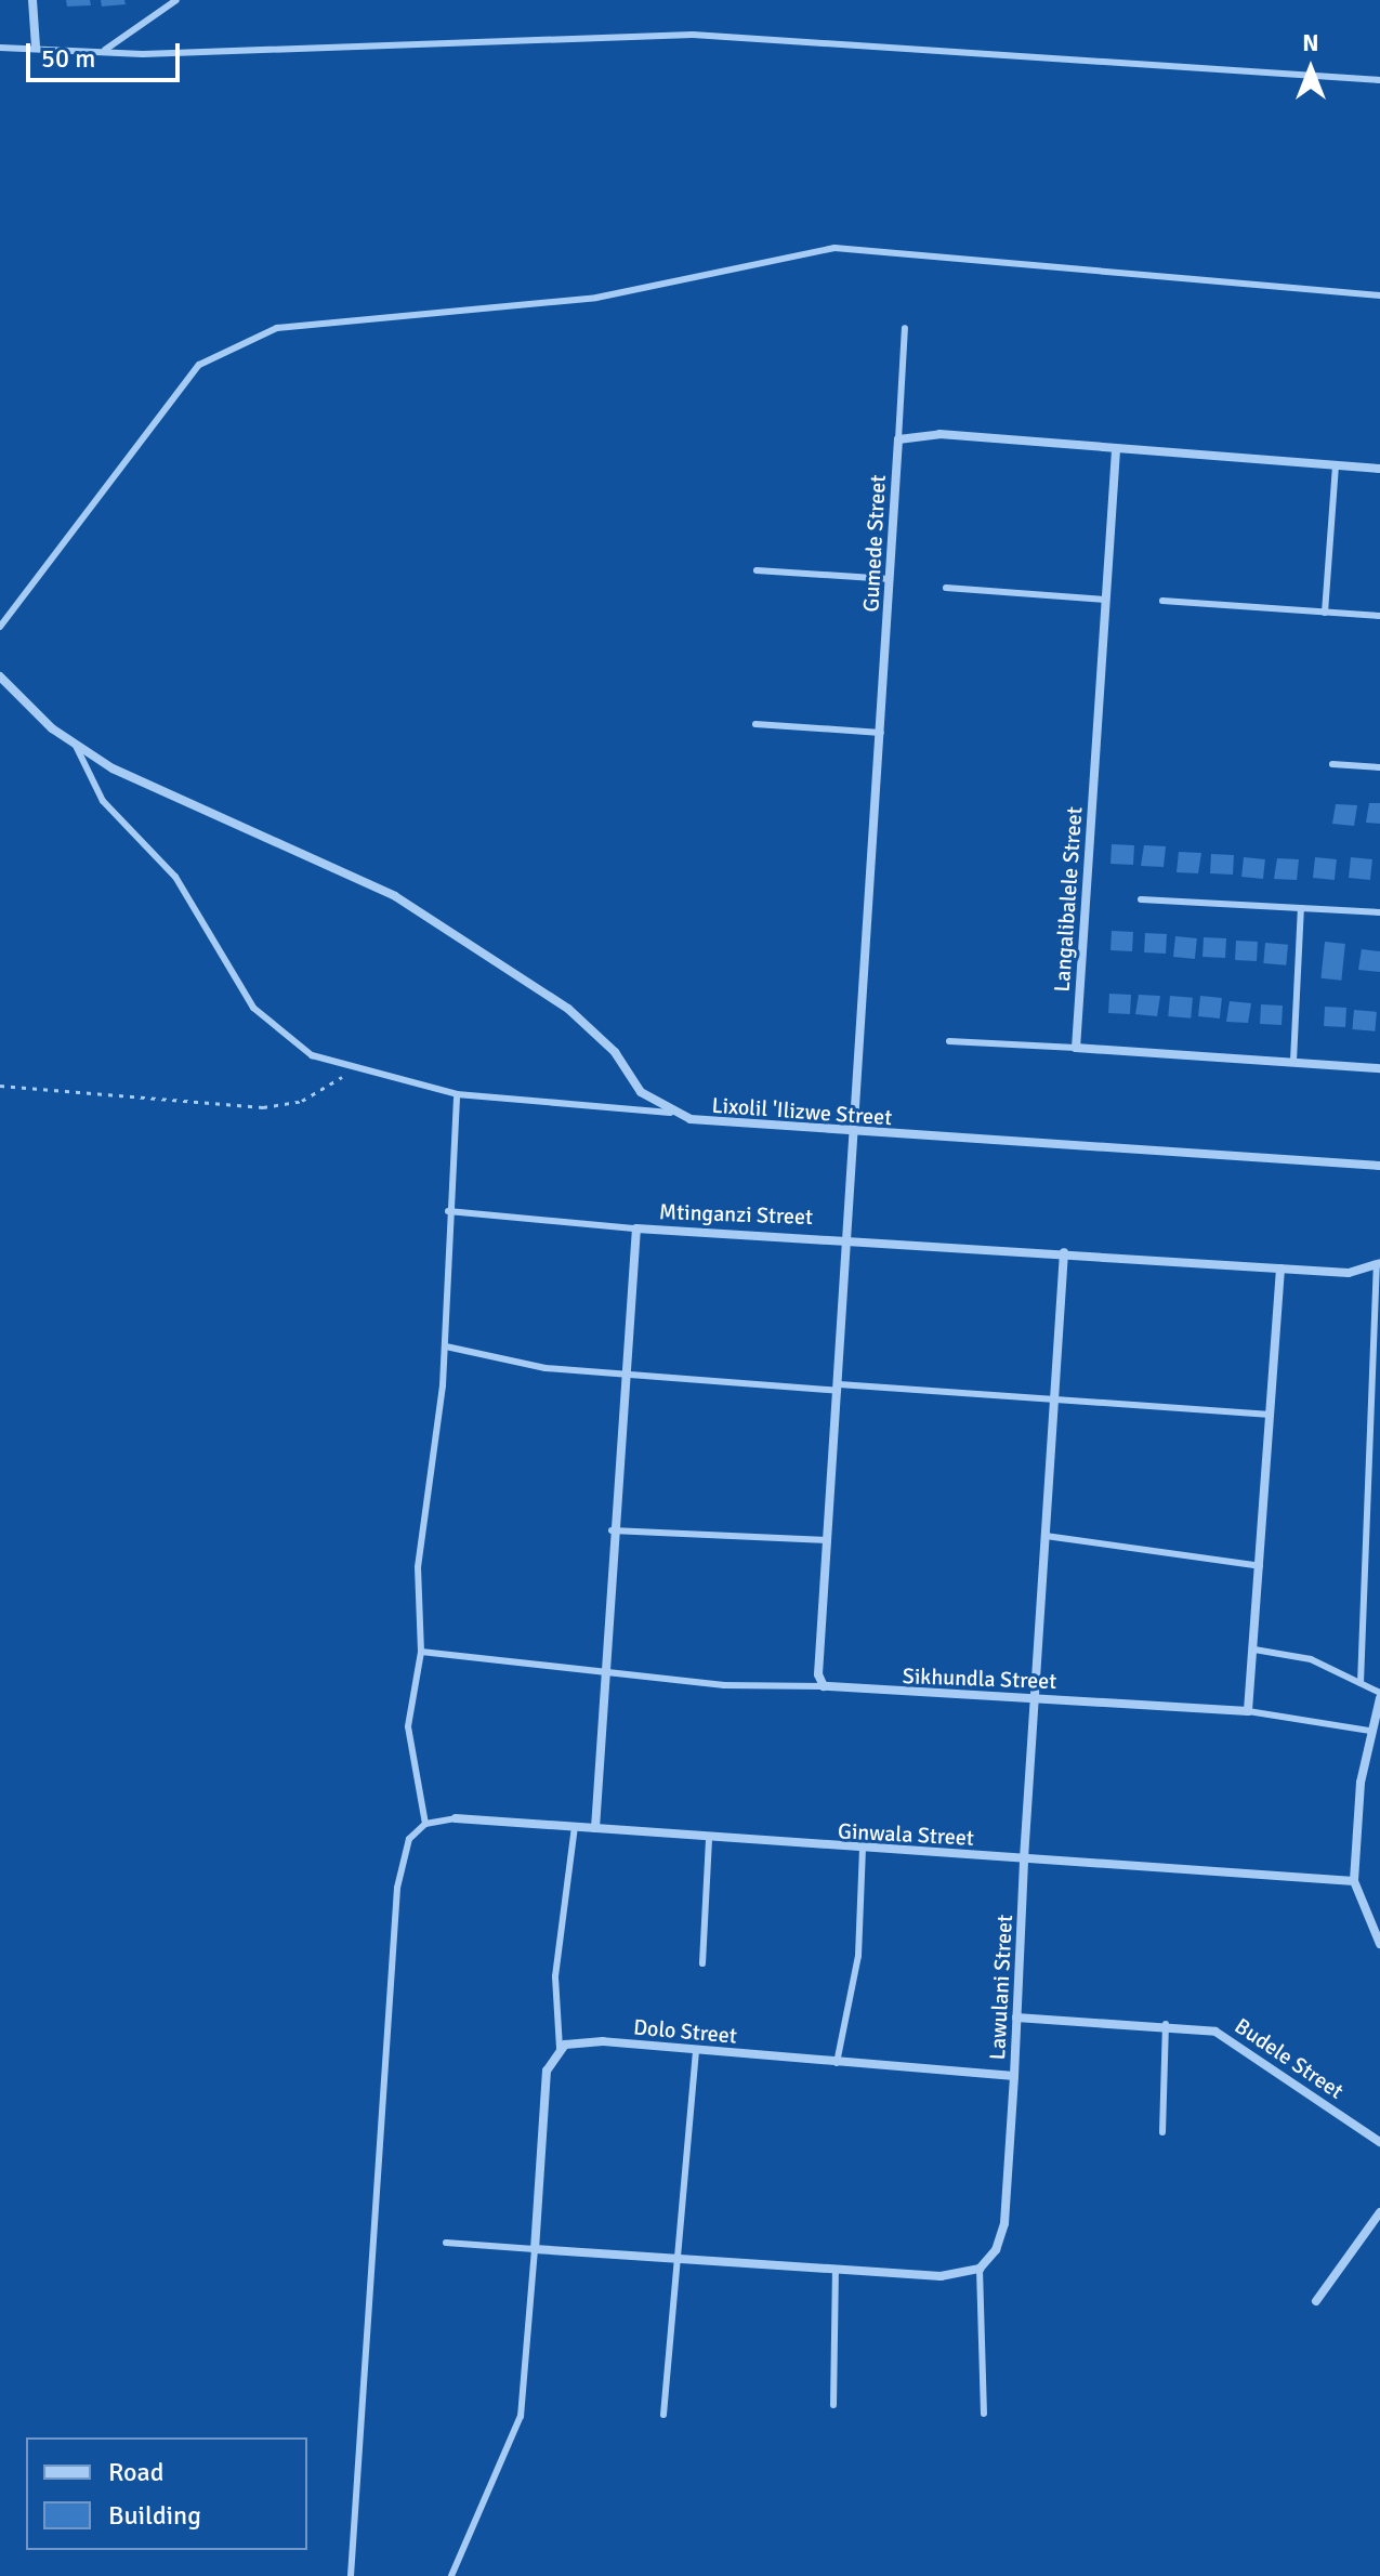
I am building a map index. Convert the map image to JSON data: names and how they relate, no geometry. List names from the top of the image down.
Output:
{
  "streets": {
    "street": [
      "Gumede Street",
      "Langalibalele Street",
      "Lixolil 'Ilizwe Street",
      "Mtinganzi Street",
      "Sikhundla Street",
      "Ginwala Street",
      "Lawulani Street",
      "Dolo Street",
      "Budele Street"
    ]
  },
  "crossings": [
    ["Gumede Street", "Lixolil 'Ilizwe Street"],
    ["Mtinganzi Street", "Ginwala Street"],
    ["Mtinganzi Street", "Lawulani Street"],
    ["Sikhundla Street", "Lawulani Street"],
    ["Ginwala Street", "Lawulani Street"],
    ["Lawulani Street", "Dolo Street"],
    ["Lawulani Street", "Budele Street"]
  ],
  "legend": ["Road", "Building"],
  "scale_bar": "50 m",
  "north": "top"
}
